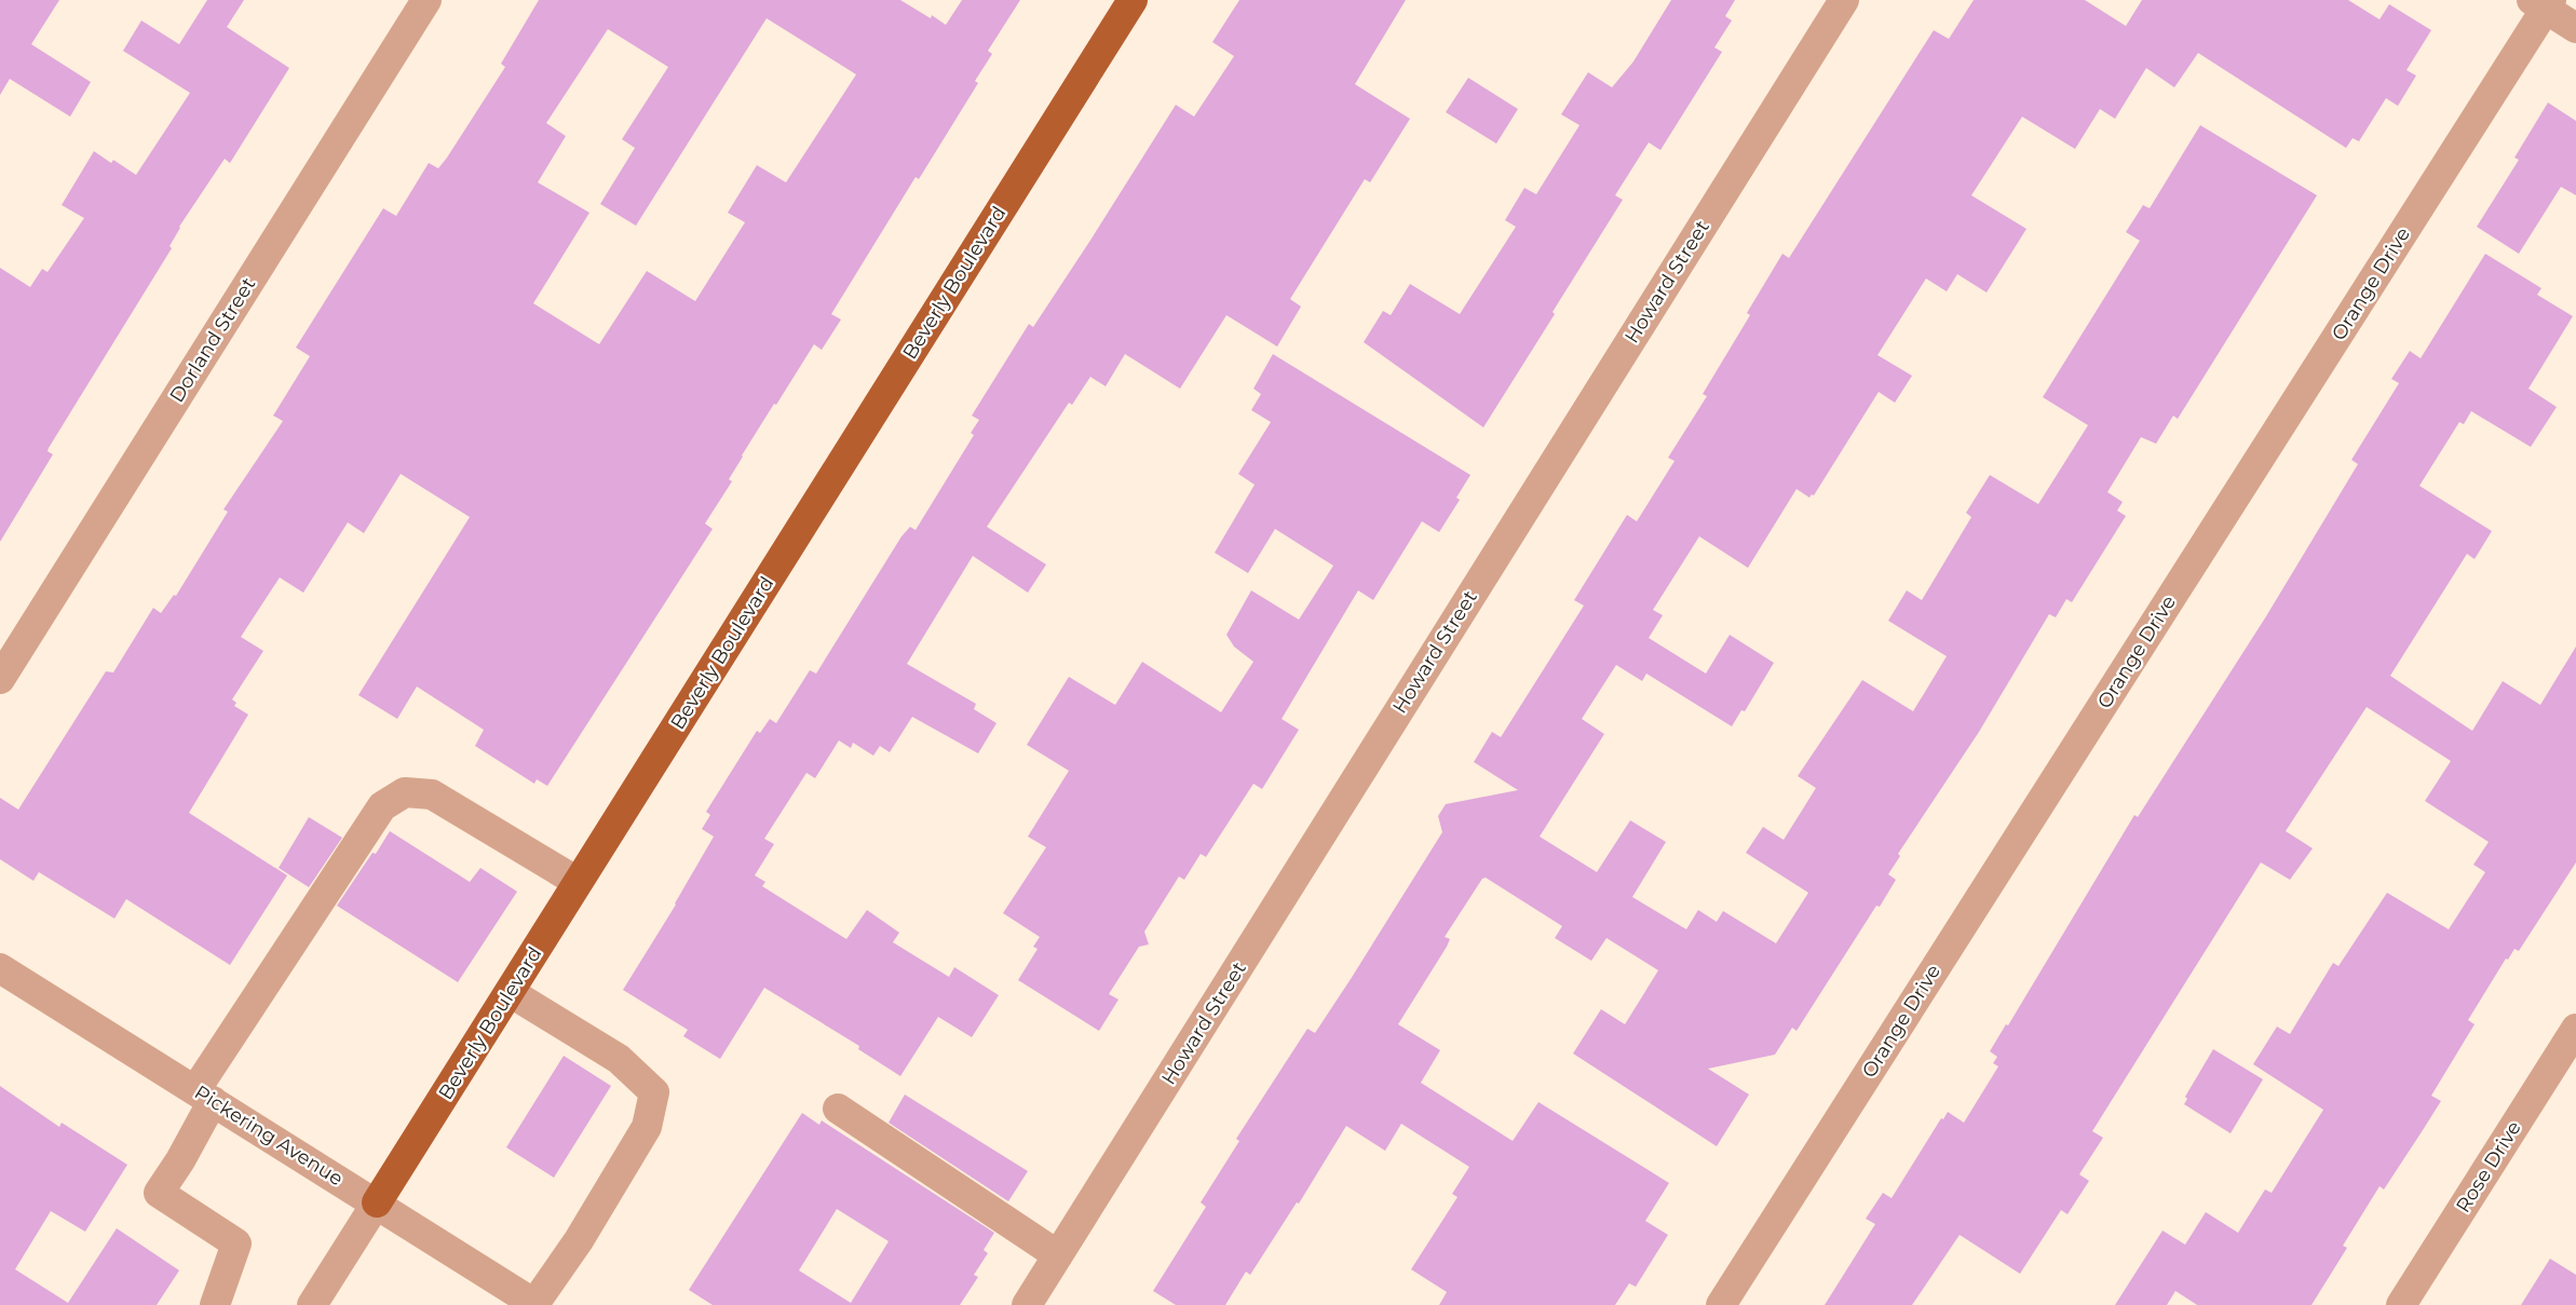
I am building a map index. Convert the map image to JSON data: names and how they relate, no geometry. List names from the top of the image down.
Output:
{
  "streets": {
    "main road": ["Beverly Boulevard"],
    "street": [
      "Howard Street",
      "Orange Drive",
      "Dorland Street",
      "Pickering Avenue",
      "Rose Drive"
    ]
  },
  "crossings": [
    ["Beverly Boulevard", "Pickering Avenue"]
  ]
}
